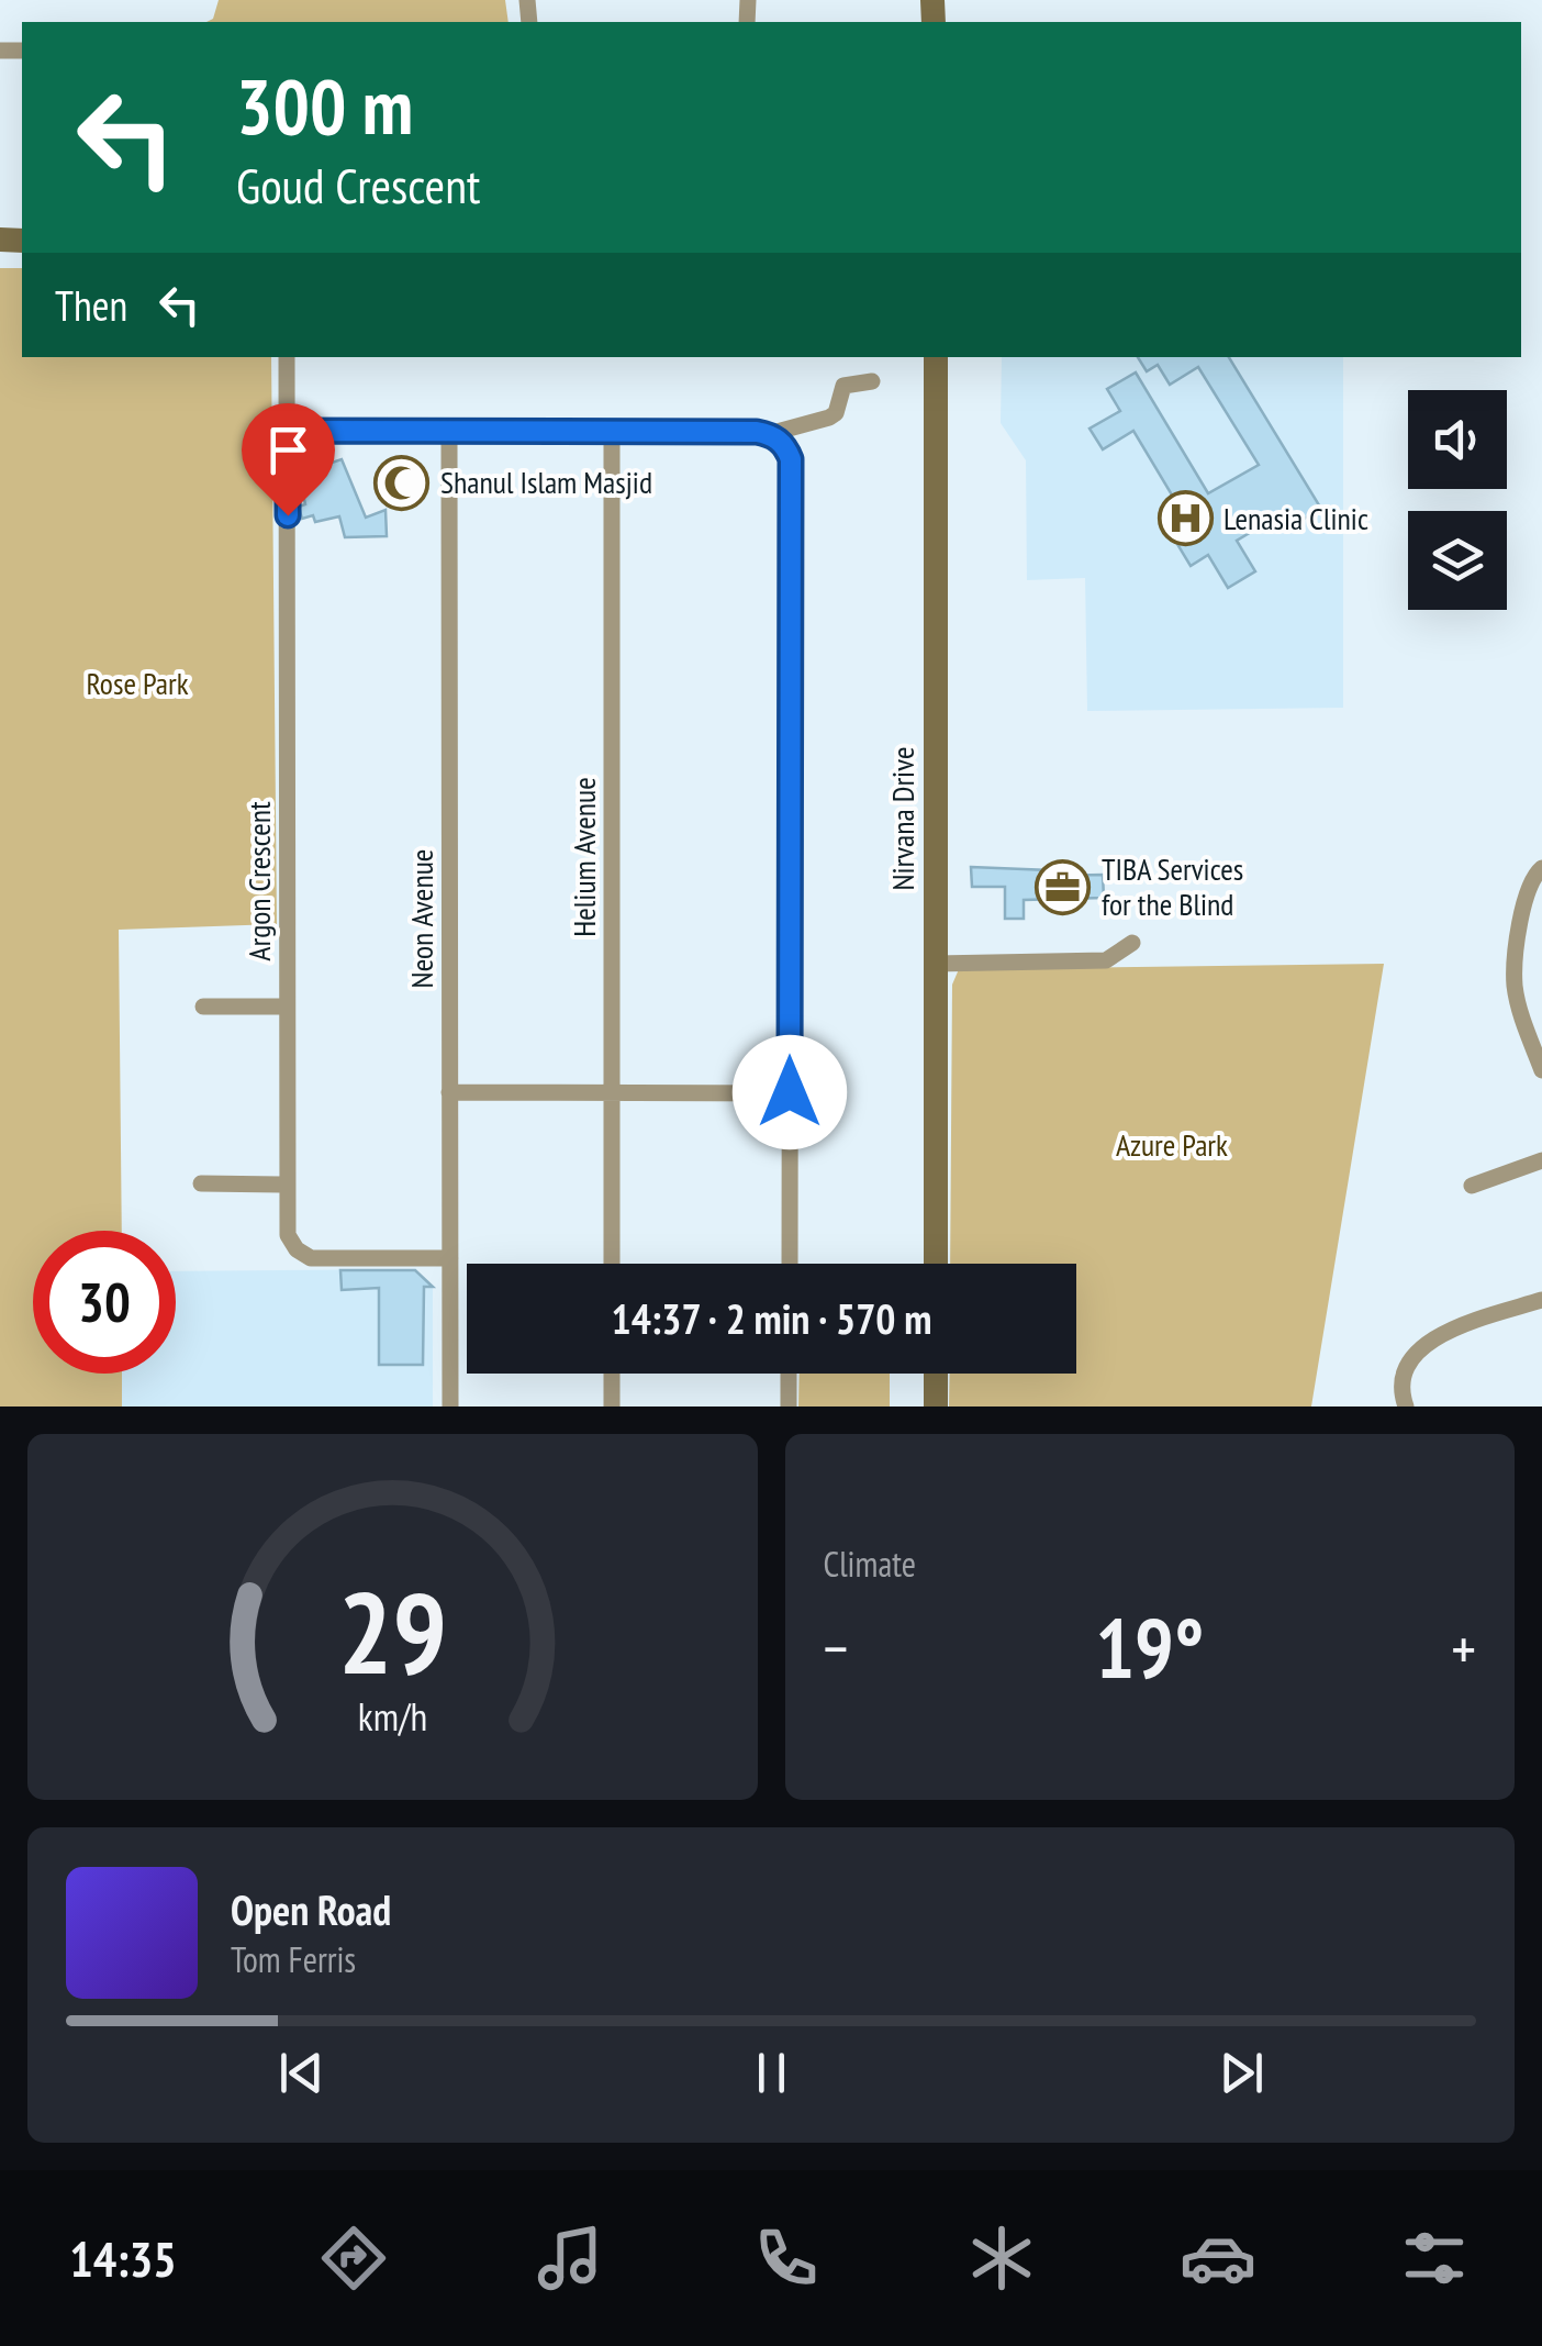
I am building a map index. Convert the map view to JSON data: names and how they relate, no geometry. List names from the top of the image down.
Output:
{
  "streets": {
    "main road": ["Nirvana Drive"],
    "street": ["Helium Avenue", "Argon Crescent", "Neon Avenue"]
  },
  "crossings": [
    ["Argon Crescent", "Neon Avenue"]
  ],
  "parks": ["Rose Park", "Azure Park"],
  "places": {
    "mosque": ["Shanul Islam Masjid"],
    "hospital": ["Lenasia Clinic"],
    "office": ["TIBA Services for the Blind"]
  },
  "page": {
    "turn": ["300 m", "Goud Crescent"],
    "then": "Then",
    "limit": "30",
    "trip": "14:37 · 2 min · 570 m",
    "tile": "Climate",
    "heat": ["−", "19°", "+"],
    "song": ["Open Road", "Tom Ferris"],
    "tabs": "14:35",
    "gauge": ["29", "km/h"]
  }
}
